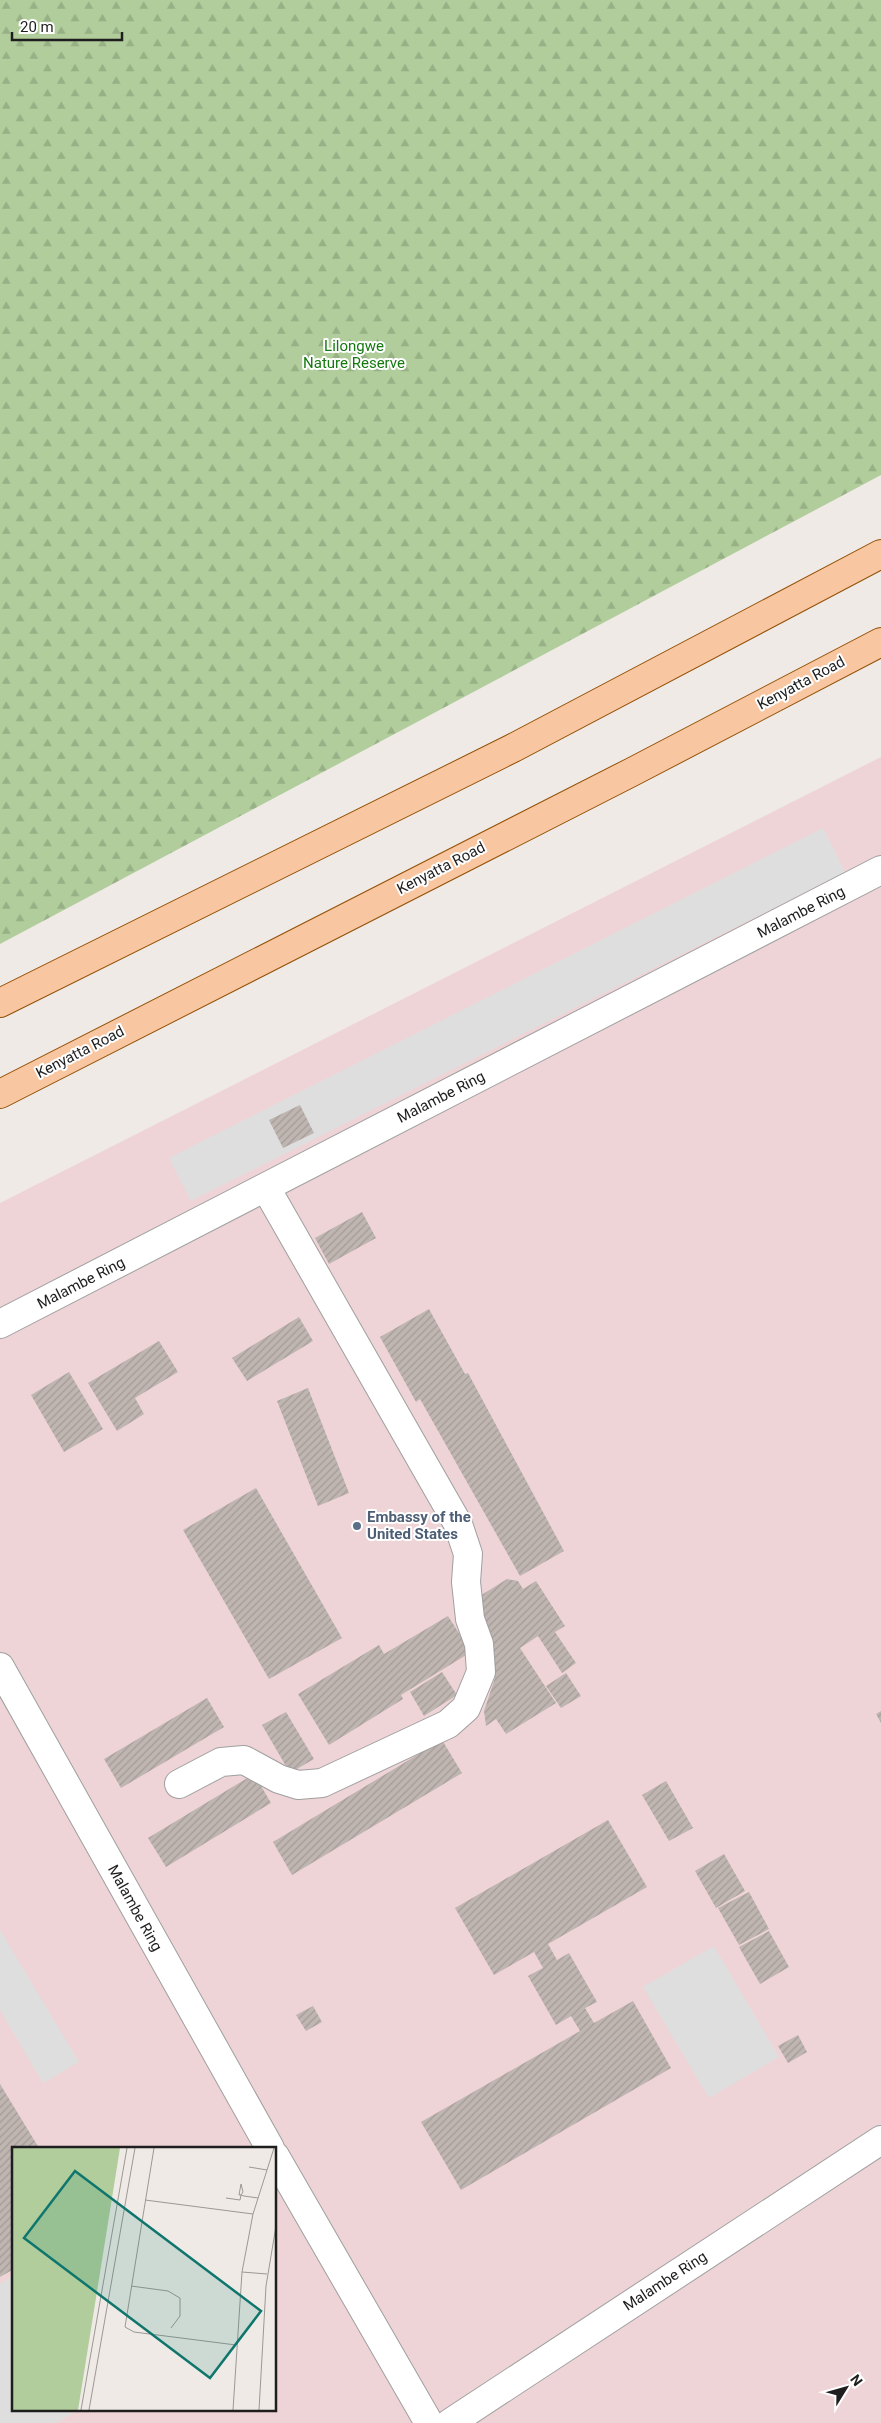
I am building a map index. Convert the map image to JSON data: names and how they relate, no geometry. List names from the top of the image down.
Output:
{
  "streets": {
    "main road": ["Kenyatta Road"],
    "street": ["Malambe Ring"]
  },
  "parks": ["Lilongwe Nature Reserve"],
  "places": ["Embassy of the United States"],
  "scale_bar": "20 m",
  "north": "top right"
}
